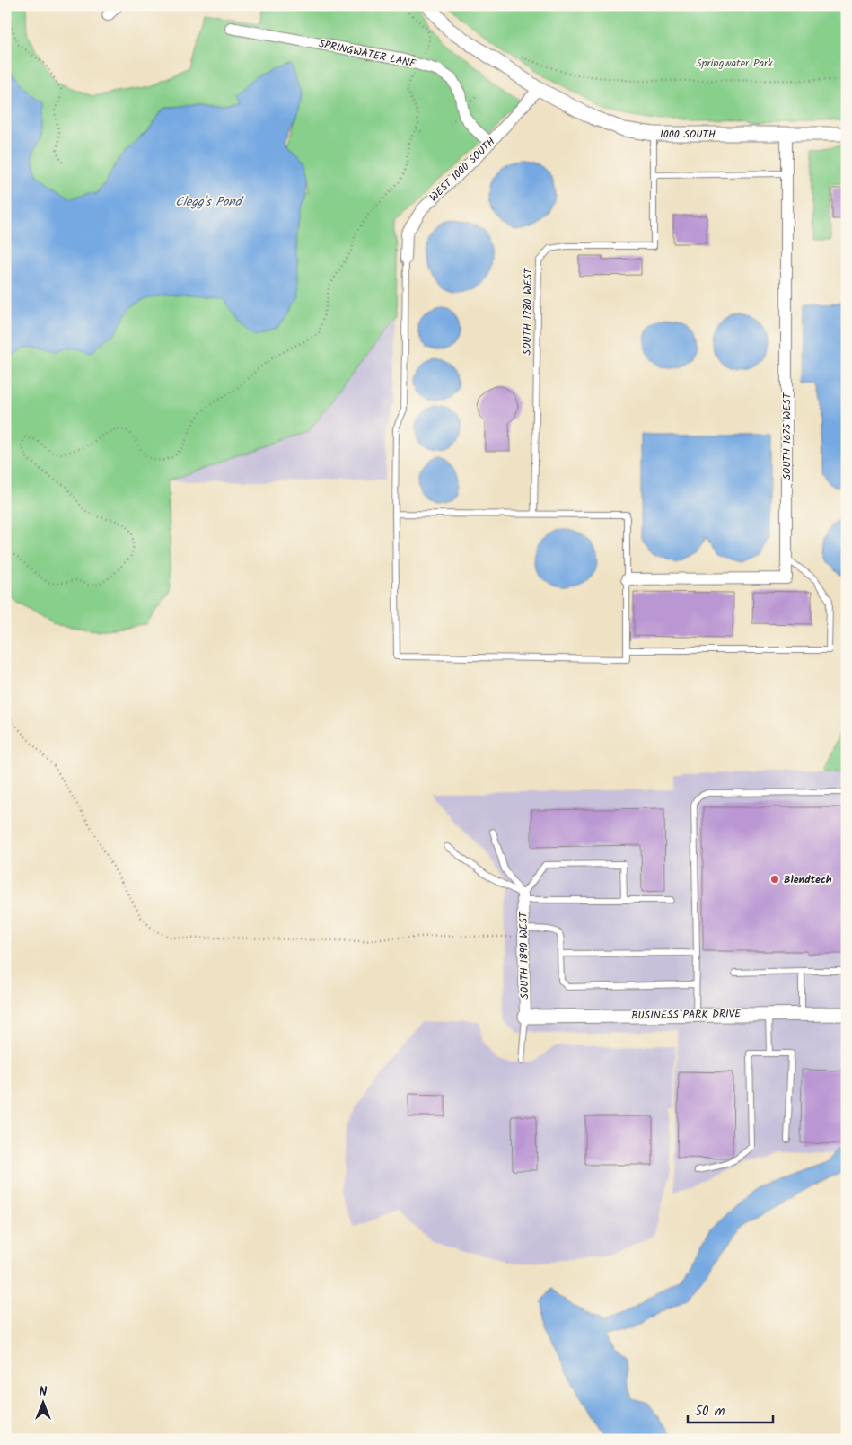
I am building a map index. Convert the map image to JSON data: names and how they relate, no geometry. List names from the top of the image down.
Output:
{
  "streets": {
    "street": [
      "SPRINGWATER LANE",
      "1000 SOUTH",
      "WEST 1000 SOUTH",
      "SOUTH 1675 WEST",
      "SOUTH 1890 WEST",
      "BUSINESS PARK DRIVE"
    ],
    "lane": ["SOUTH 1780 WEST"]
  },
  "crossings": [
    ["SPRINGWATER LANE", "WEST 1000 SOUTH"],
    ["1000 SOUTH", "WEST 1000 SOUTH"],
    ["1000 SOUTH", "SOUTH 1780 WEST"],
    ["1000 SOUTH", "SOUTH 1675 WEST"],
    ["SOUTH 1890 WEST", "BUSINESS PARK DRIVE"]
  ],
  "water": ["Clegg's Pond"],
  "parks": ["Springwater Park"],
  "places": ["Blendtech"],
  "scale_bar": "50 m",
  "north": "top"
}
